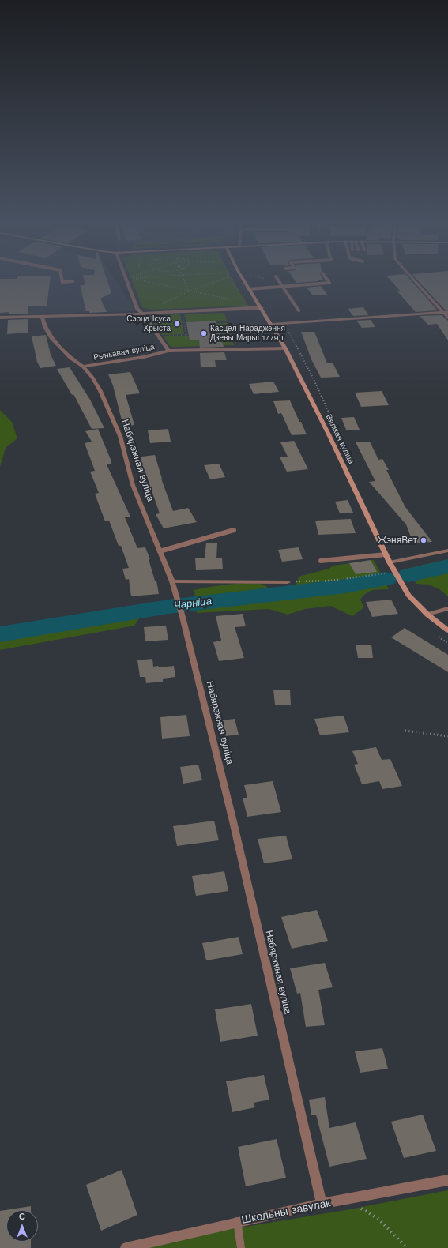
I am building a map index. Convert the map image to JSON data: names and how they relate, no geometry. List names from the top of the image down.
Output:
{
  "streets": {
    "main road": ["Вялікая вуліца"],
    "street": ["Рынкавая вуліца", "Набярэжная вуліца", "Школьны завулак"]
  },
  "crossings": [
    ["Рынкавая вуліца", "Вялікая вуліца"],
    ["Рынкавая вуліца", "Набярэжная вуліца"],
    ["Набярэжная вуліца", "Школьны завулак"]
  ],
  "water": ["Чарніца"],
  "places": ["Сэрца Ісуса Хрыста", "Касцёл Нараджэння Дзевы Марыі 1779 г", "ЖэняВет"],
  "north": "top"
}
